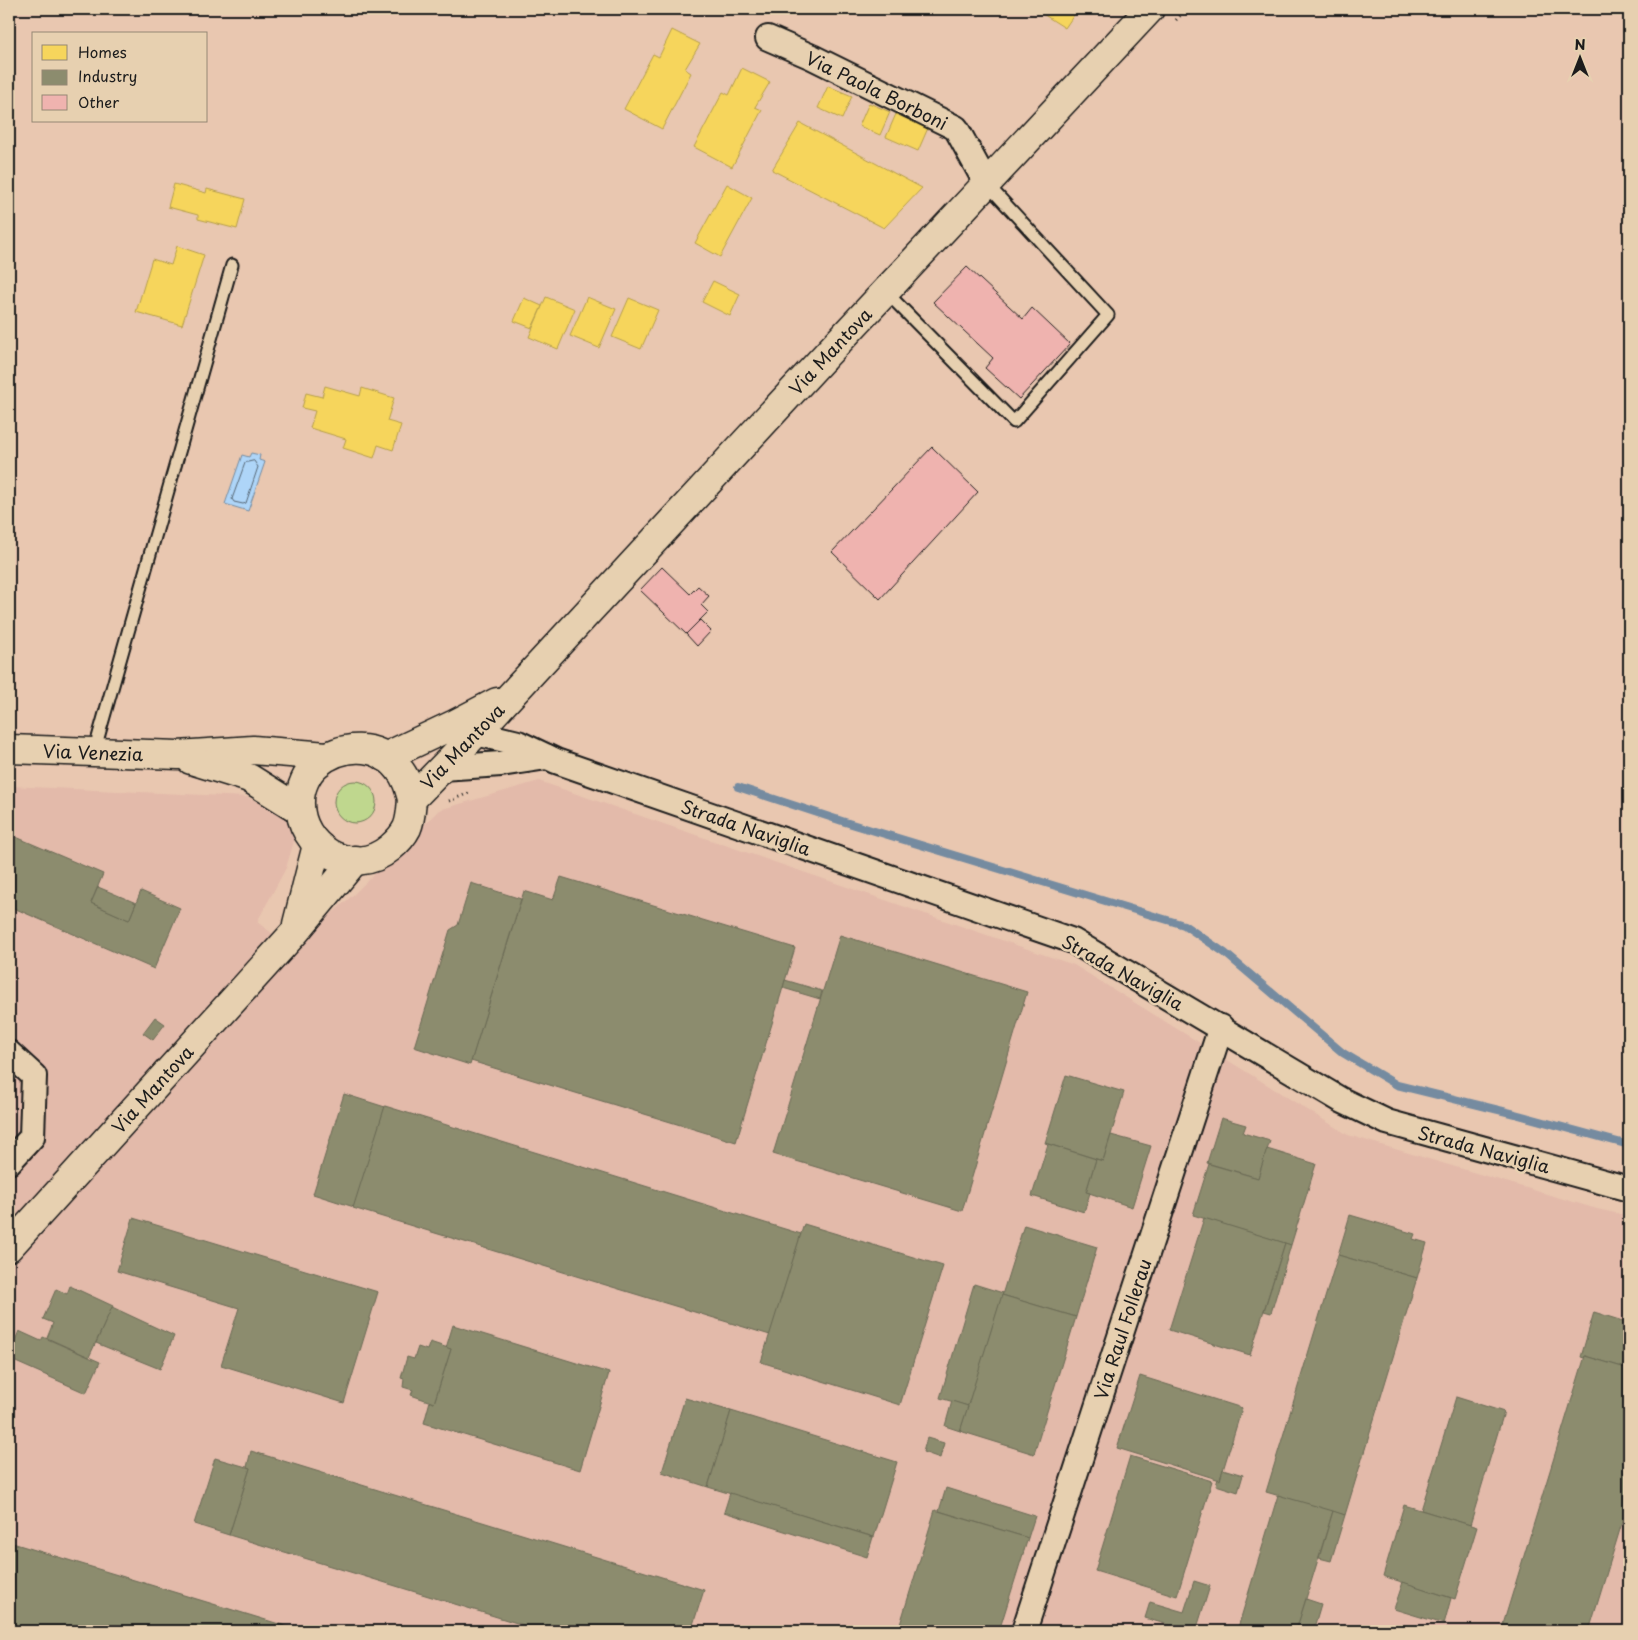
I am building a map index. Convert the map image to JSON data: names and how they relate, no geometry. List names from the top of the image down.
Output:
{
  "streets": {
    "main road": ["Via Mantova", "Via Venezia"],
    "street": ["Via Paola Borboni", "Strada Naviglia", "Via Raul Follerau"]
  },
  "crossings": [
    ["Via Paola Borboni", "Via Mantova"],
    ["Via Mantova", "Via Venezia"],
    ["Via Mantova", "Strada Naviglia"],
    ["Via Venezia", "Strada Naviglia"],
    ["Strada Naviglia", "Via Raul Follerau"]
  ],
  "legend": ["Homes", "Industry", "Other"],
  "north": "top"
}
